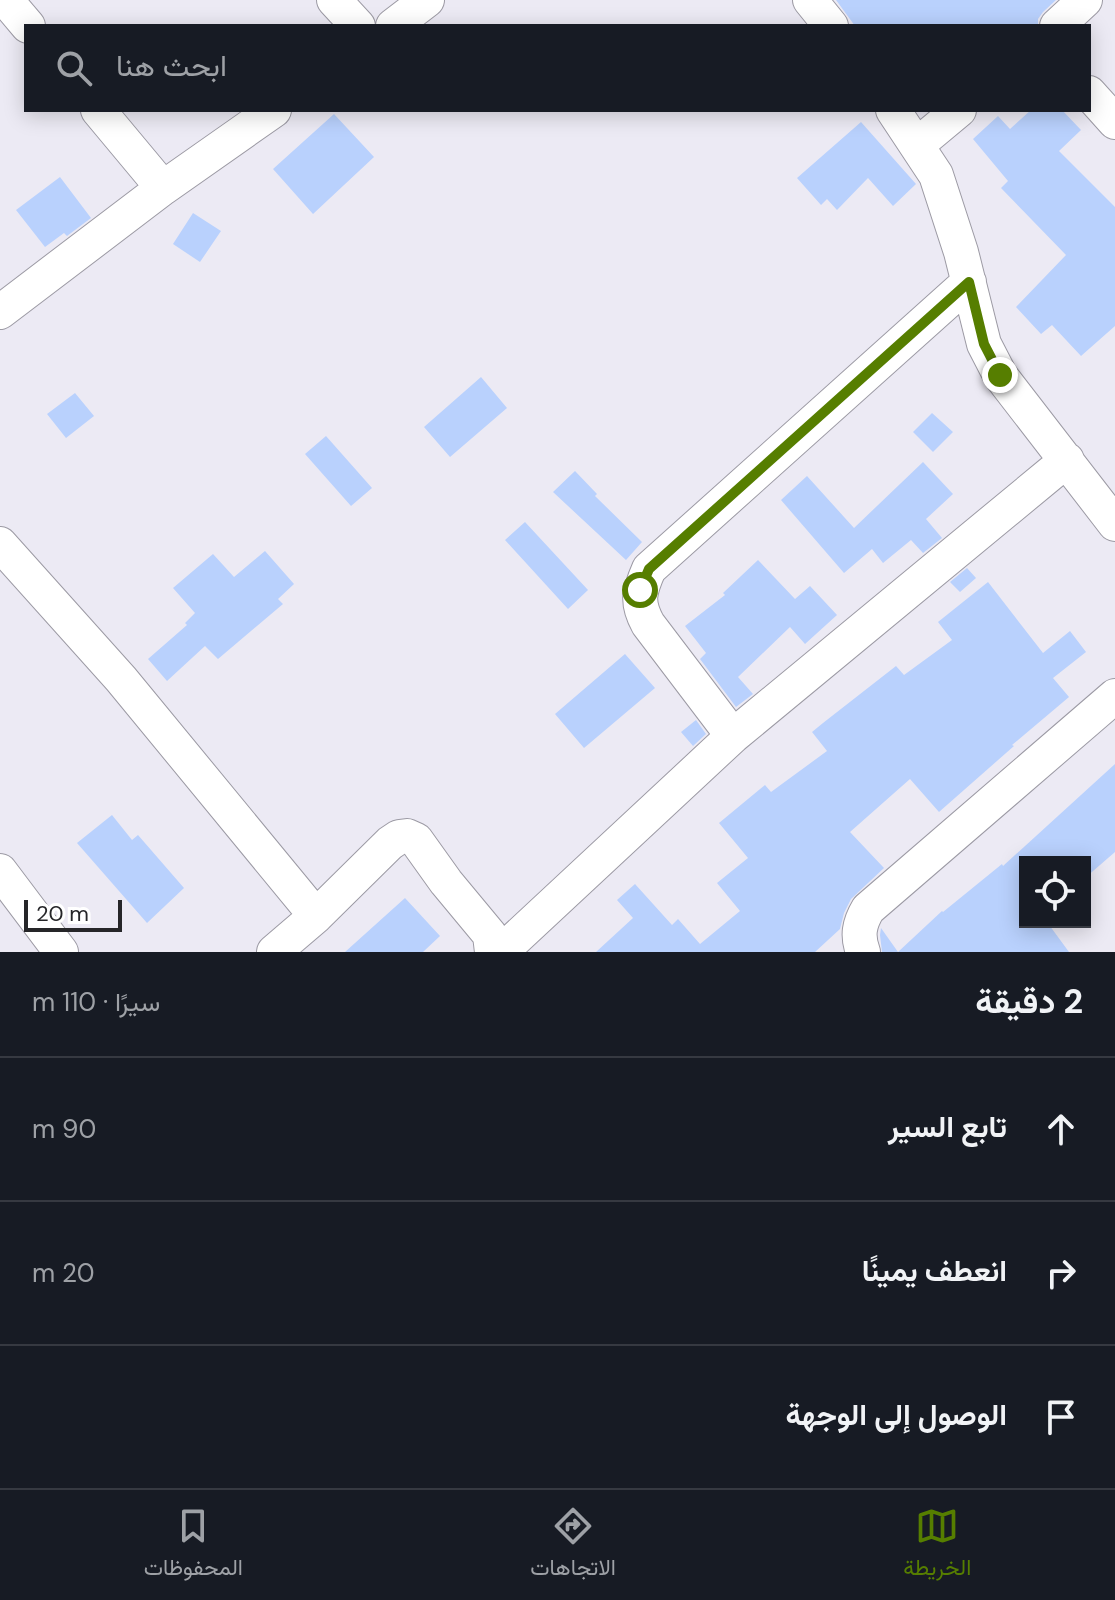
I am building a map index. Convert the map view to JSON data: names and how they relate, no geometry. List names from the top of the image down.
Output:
{
  "scale_bar": "20 m",
  "page": {
    "search": "ابحث هنا",
    "scale": "20 m",
    "heading": ["2 دقيقة", "سيرًا · 110 m"],
    "list": [
      ["تابع السير", "90 m"],
      ["انعطف يمينًا", "20 m"],
      "الوصول إلى الوجهة"
    ],
    "nav": ["الخريطة", "الاتجاهات", "المحفوظات"]
  }
}
